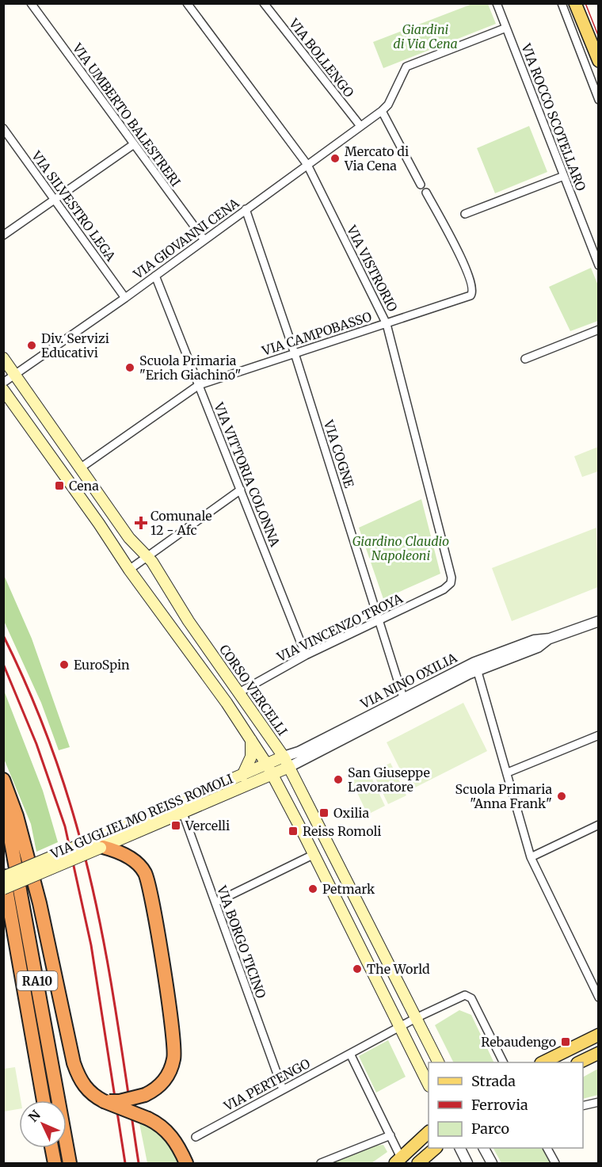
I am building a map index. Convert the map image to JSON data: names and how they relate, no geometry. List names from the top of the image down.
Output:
{
  "streets": {
    "highway": ["RA10"],
    "main road": ["CORSO VERCELLI", "VIA GUGLIELMO REISS ROMOLI"],
    "street": [
      "VIA BOLLENGO",
      "VIA UMBERTO BALESTRERI",
      "VIA ROCCO SCOTELLARO",
      "VIA SILVESTRO LEGA",
      "VIA GIOVANNI CENA",
      "VIA VISTRORIO",
      "VIA CAMPOBASSO",
      "VIA COGNE",
      "VIA VITTORIA COLONNA",
      "VIA VINCENZO TROYA",
      "VIA NINO OXILIA",
      "VIA BORGO TICINO",
      "VIA PERTENGO"
    ]
  },
  "crossings": [
    ["VIA BOLLENGO", "VIA GIOVANNI CENA"],
    ["VIA UMBERTO BALESTRERI", "VIA GIOVANNI CENA"],
    ["VIA ROCCO SCOTELLARO", "VIA GIOVANNI CENA"],
    ["VIA SILVESTRO LEGA", "VIA GIOVANNI CENA"],
    ["VIA GIOVANNI CENA", "VIA VISTRORIO"],
    ["VIA GIOVANNI CENA", "VIA COGNE"],
    ["VIA GIOVANNI CENA", "VIA VITTORIA COLONNA"],
    ["VIA GIOVANNI CENA", "CORSO VERCELLI"],
    ["VIA VISTRORIO", "VIA CAMPOBASSO"],
    ["VIA VISTRORIO", "VIA VINCENZO TROYA"],
    ["VIA CAMPOBASSO", "VIA COGNE"],
    ["VIA CAMPOBASSO", "VIA VITTORIA COLONNA"],
    ["VIA CAMPOBASSO", "CORSO VERCELLI"],
    ["VIA COGNE", "VIA VINCENZO TROYA"],
    ["VIA COGNE", "VIA NINO OXILIA"],
    ["VIA VITTORIA COLONNA", "VIA VINCENZO TROYA"],
    ["VIA VINCENZO TROYA", "CORSO VERCELLI"],
    ["VIA NINO OXILIA", "CORSO VERCELLI"],
    ["VIA NINO OXILIA", "VIA GUGLIELMO REISS ROMOLI"],
    ["CORSO VERCELLI", "VIA GUGLIELMO REISS ROMOLI"],
    ["CORSO VERCELLI", "VIA PERTENGO"],
    ["VIA GUGLIELMO REISS ROMOLI", "VIA BORGO TICINO"],
    ["VIA GUGLIELMO REISS ROMOLI", "RA10"],
    ["VIA BORGO TICINO", "VIA PERTENGO"]
  ],
  "parks": ["Giardini di Via Cena", "Giardino Claudio Napoleoni"],
  "places": {
    "other": [
      "Mercato di Via Cena",
      "Div. Servizi Educativi",
      "Scuola Primaria \"Erich Giachino\"",
      "EuroSpin",
      "San Giuseppe Lavoratore",
      "Scuola Primaria \"Anna Frank\"",
      "Petmark",
      "The World"
    ],
    "transit": [
      "Cena",
      "Oxilia",
      "Vercelli",
      "Reiss Romoli",
      "Rebaudengo"
    ],
    "health": ["Comunale 12 - Afc"]
  },
  "legend": ["Strada", "Ferrovia", "Parco"],
  "north": "top left"
}
